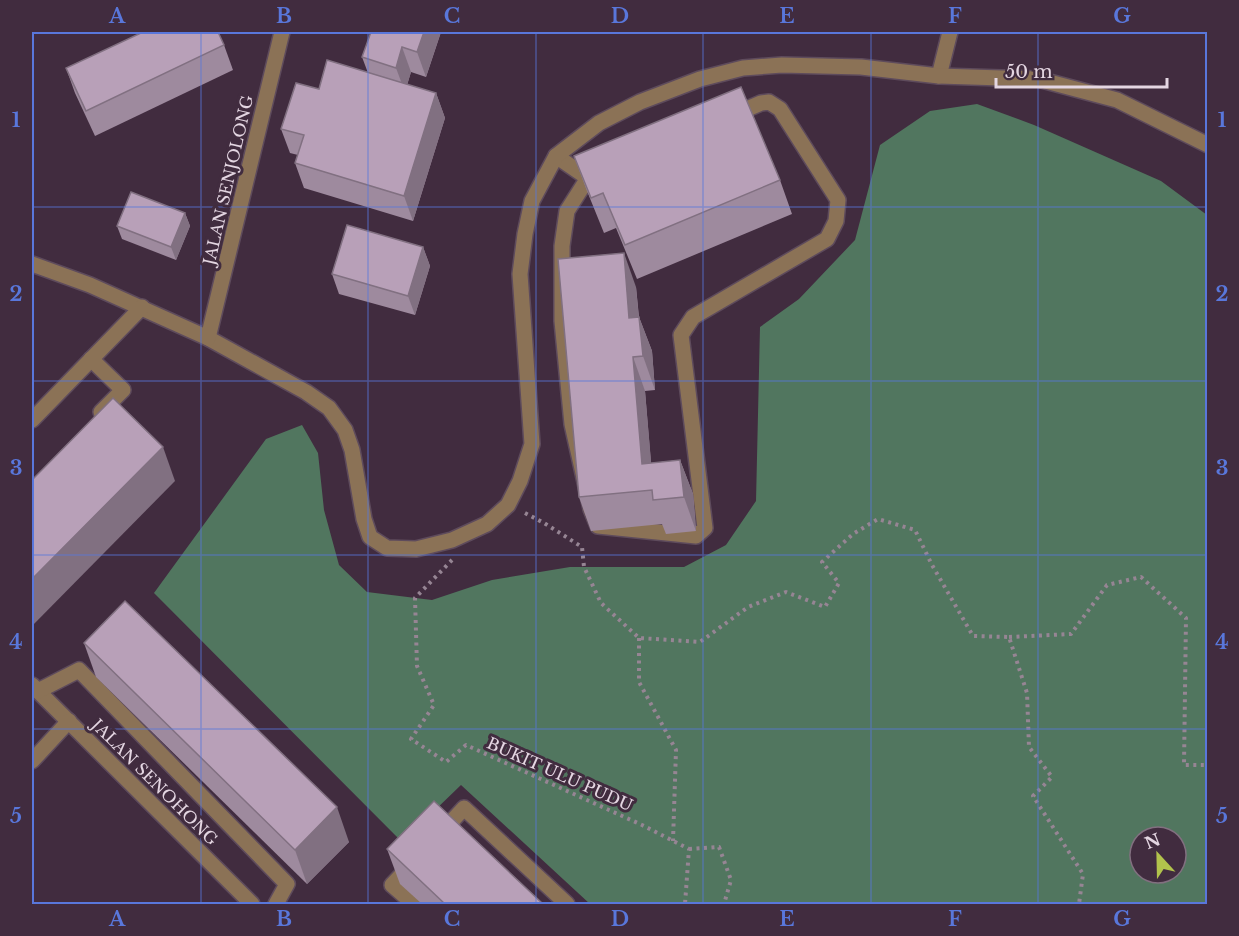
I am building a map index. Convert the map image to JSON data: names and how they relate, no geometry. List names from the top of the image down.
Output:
{
  "streets": {
    "street": ["JALAN SENJOLONG", "JALAN SENOHONG"],
    "path": ["BUKIT ULU PUDU"]
  },
  "scale_bar": "50 m",
  "north": "top",
  "grid": {
    "columns": [
      "A",
      "B",
      "C",
      "D",
      "E",
      "F",
      "G"
    ],
    "rows": [
      "1",
      "2",
      "3",
      "4",
      "5"
    ]
  }
}
